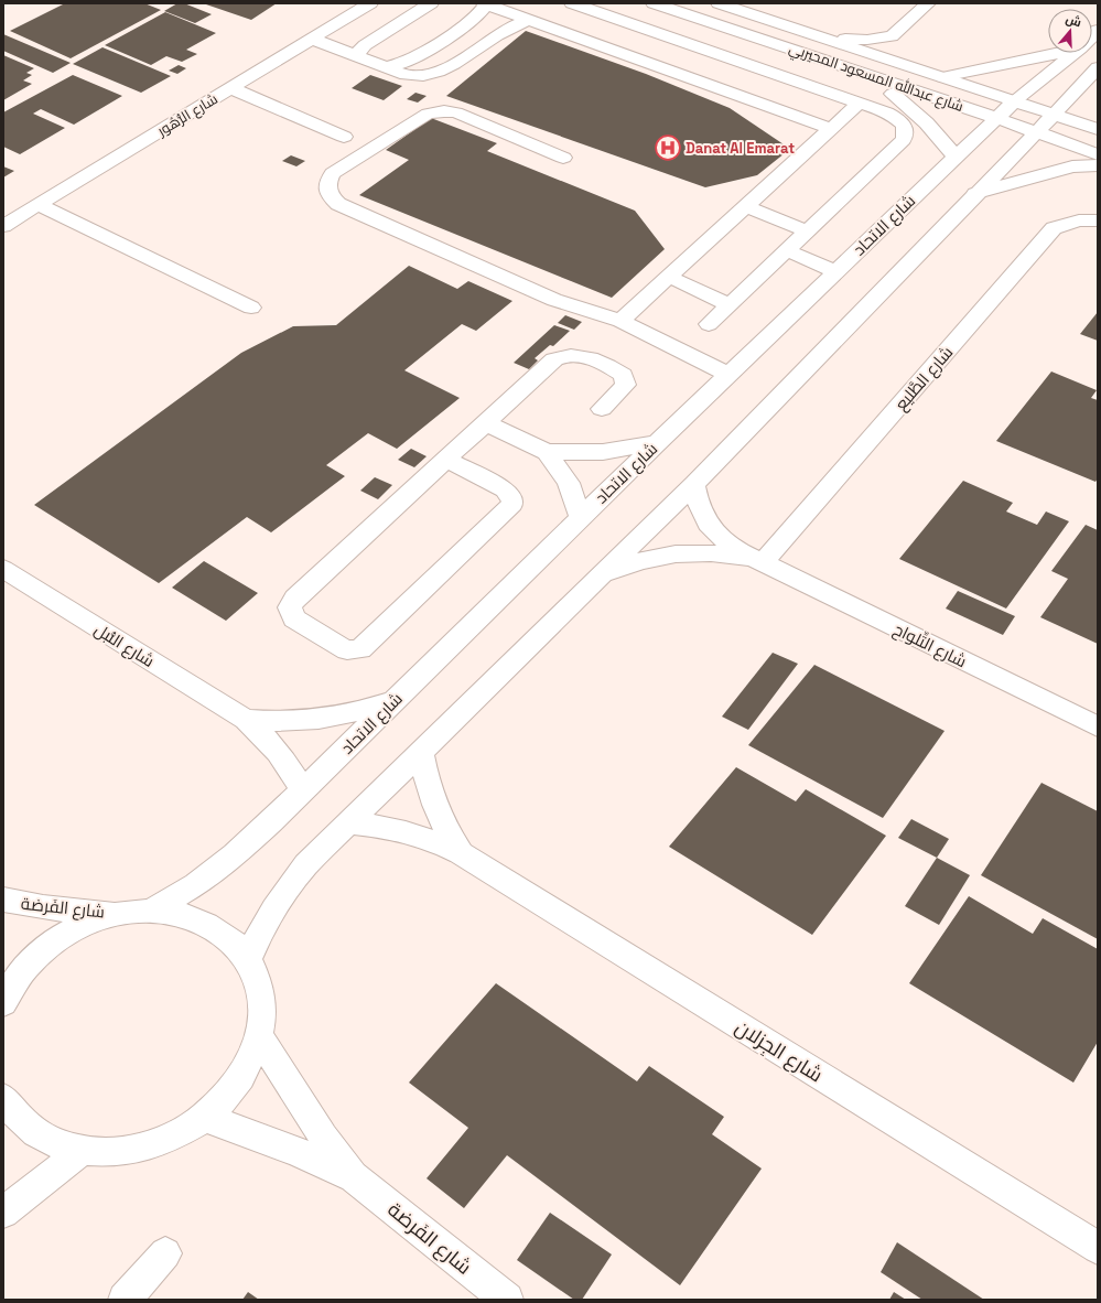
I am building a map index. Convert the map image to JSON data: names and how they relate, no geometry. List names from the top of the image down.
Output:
{
  "streets": {
    "street": [
      "شارع عبدالله المسعود المحيربي",
      "شارع الزُّهُور",
      "شارع الاتحاد",
      "شارع الطَّليع",
      "شارع النُّبل",
      "شارع التِّلواح",
      "شارع الفَرضة",
      "شارع الجِزلان"
    ]
  },
  "crossings": [
    ["شارع عبدالله المسعود المحيربي", "شارع الاتحاد"],
    ["شارع الاتحاد", "شارع النُّبل"],
    ["شارع الطَّليع", "شارع التِّلواح"]
  ],
  "places": {
    "hospital": ["Danat Al Emarat"]
  },
  "north": "top"
}
